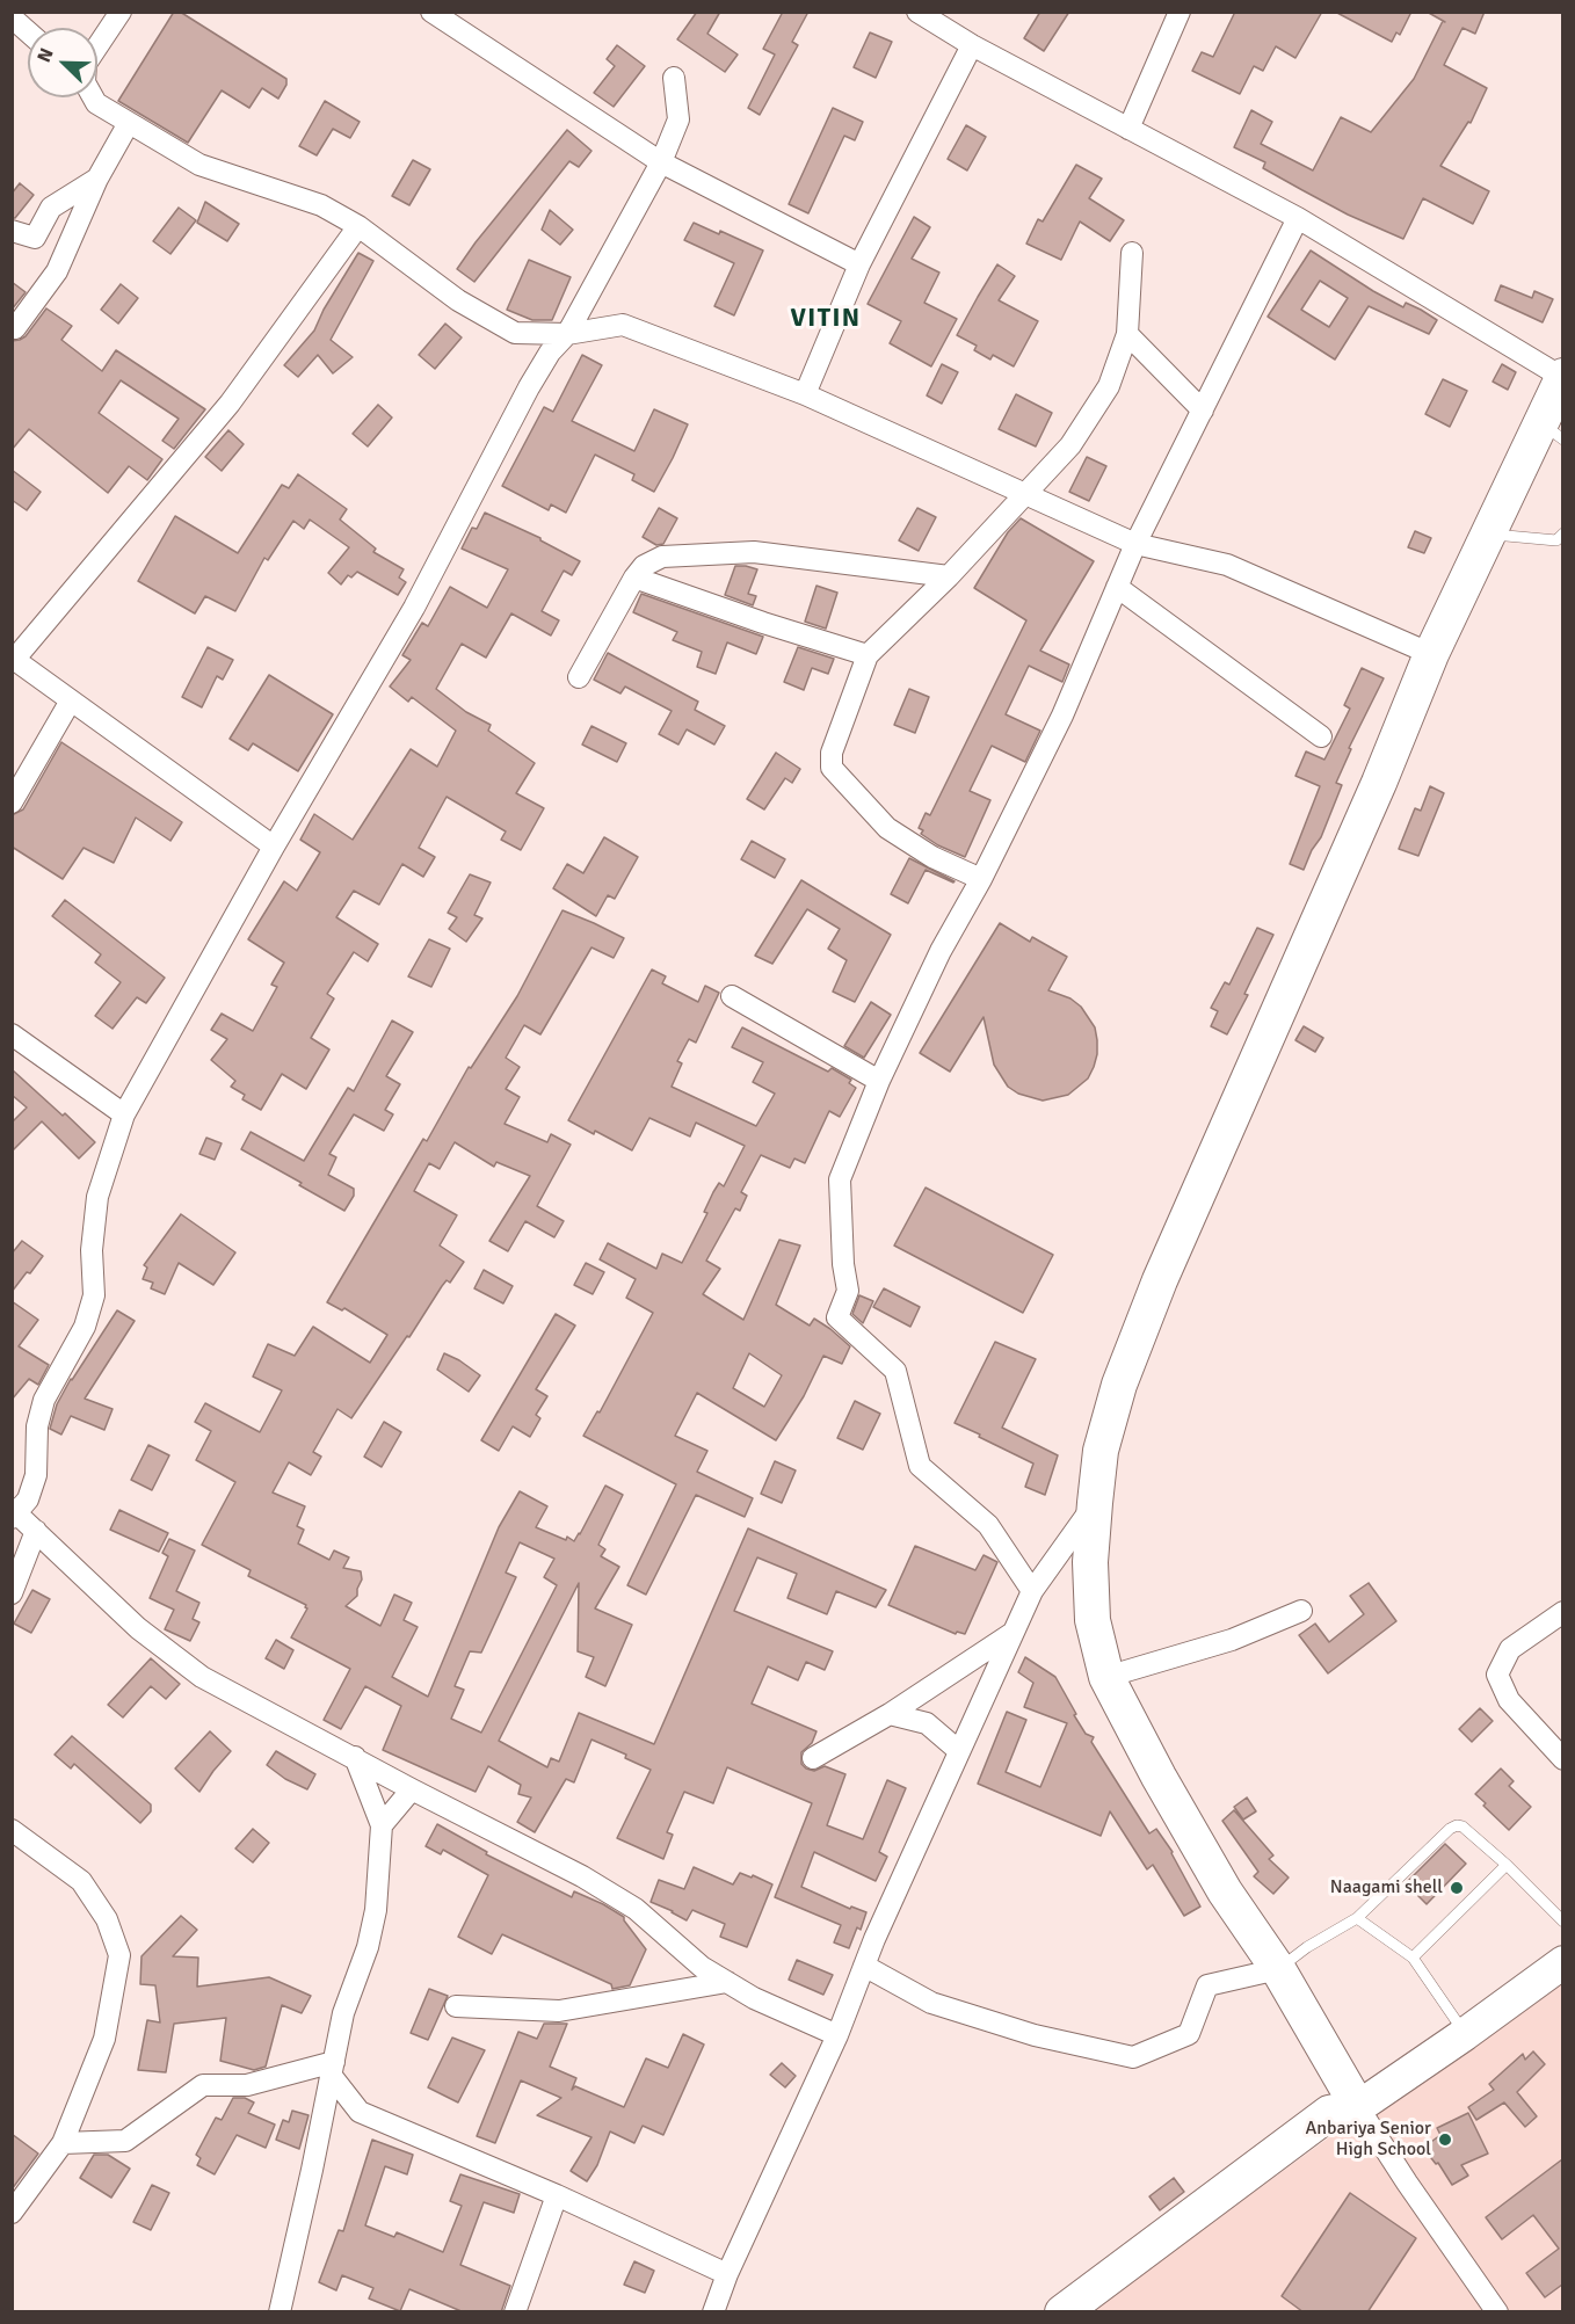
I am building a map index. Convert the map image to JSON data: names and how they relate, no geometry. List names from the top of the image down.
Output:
{
  "districts": ["VITIN"],
  "places": ["Naagami shell", "Anbariya Senior High School"],
  "north": "top left"
}
